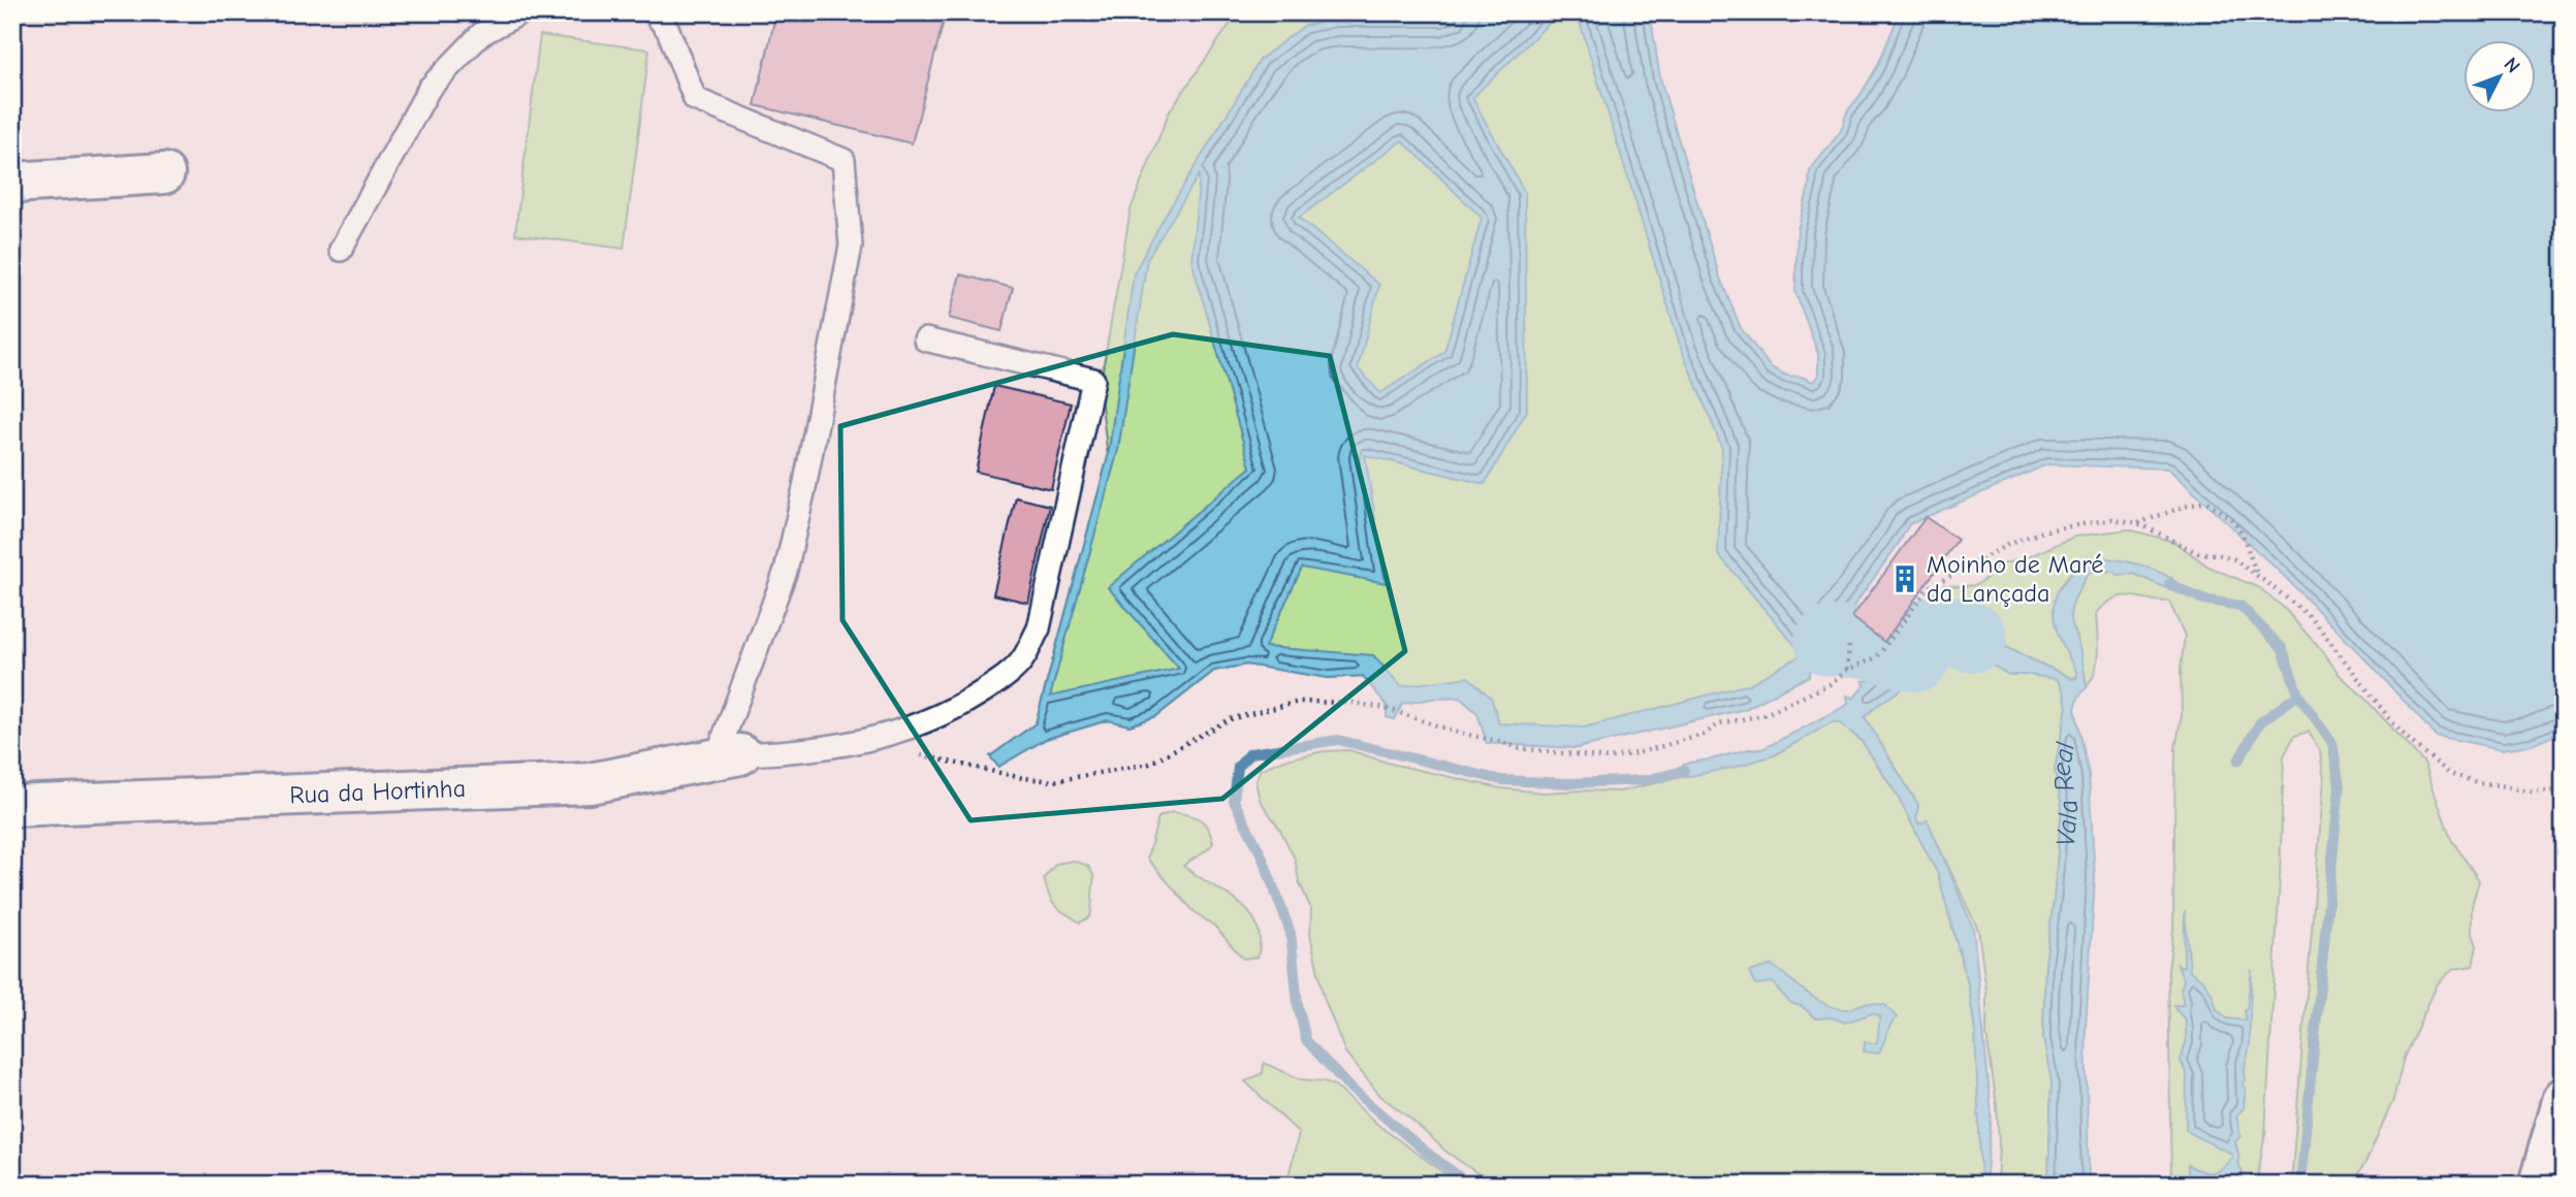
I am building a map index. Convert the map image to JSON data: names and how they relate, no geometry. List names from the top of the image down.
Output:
{
  "streets": {
    "street": ["Rua da Hortinha"]
  },
  "water": ["Vala Real"],
  "places": {
    "building": ["Moinho de Maré da Lançada"]
  },
  "north": "top right"
}
